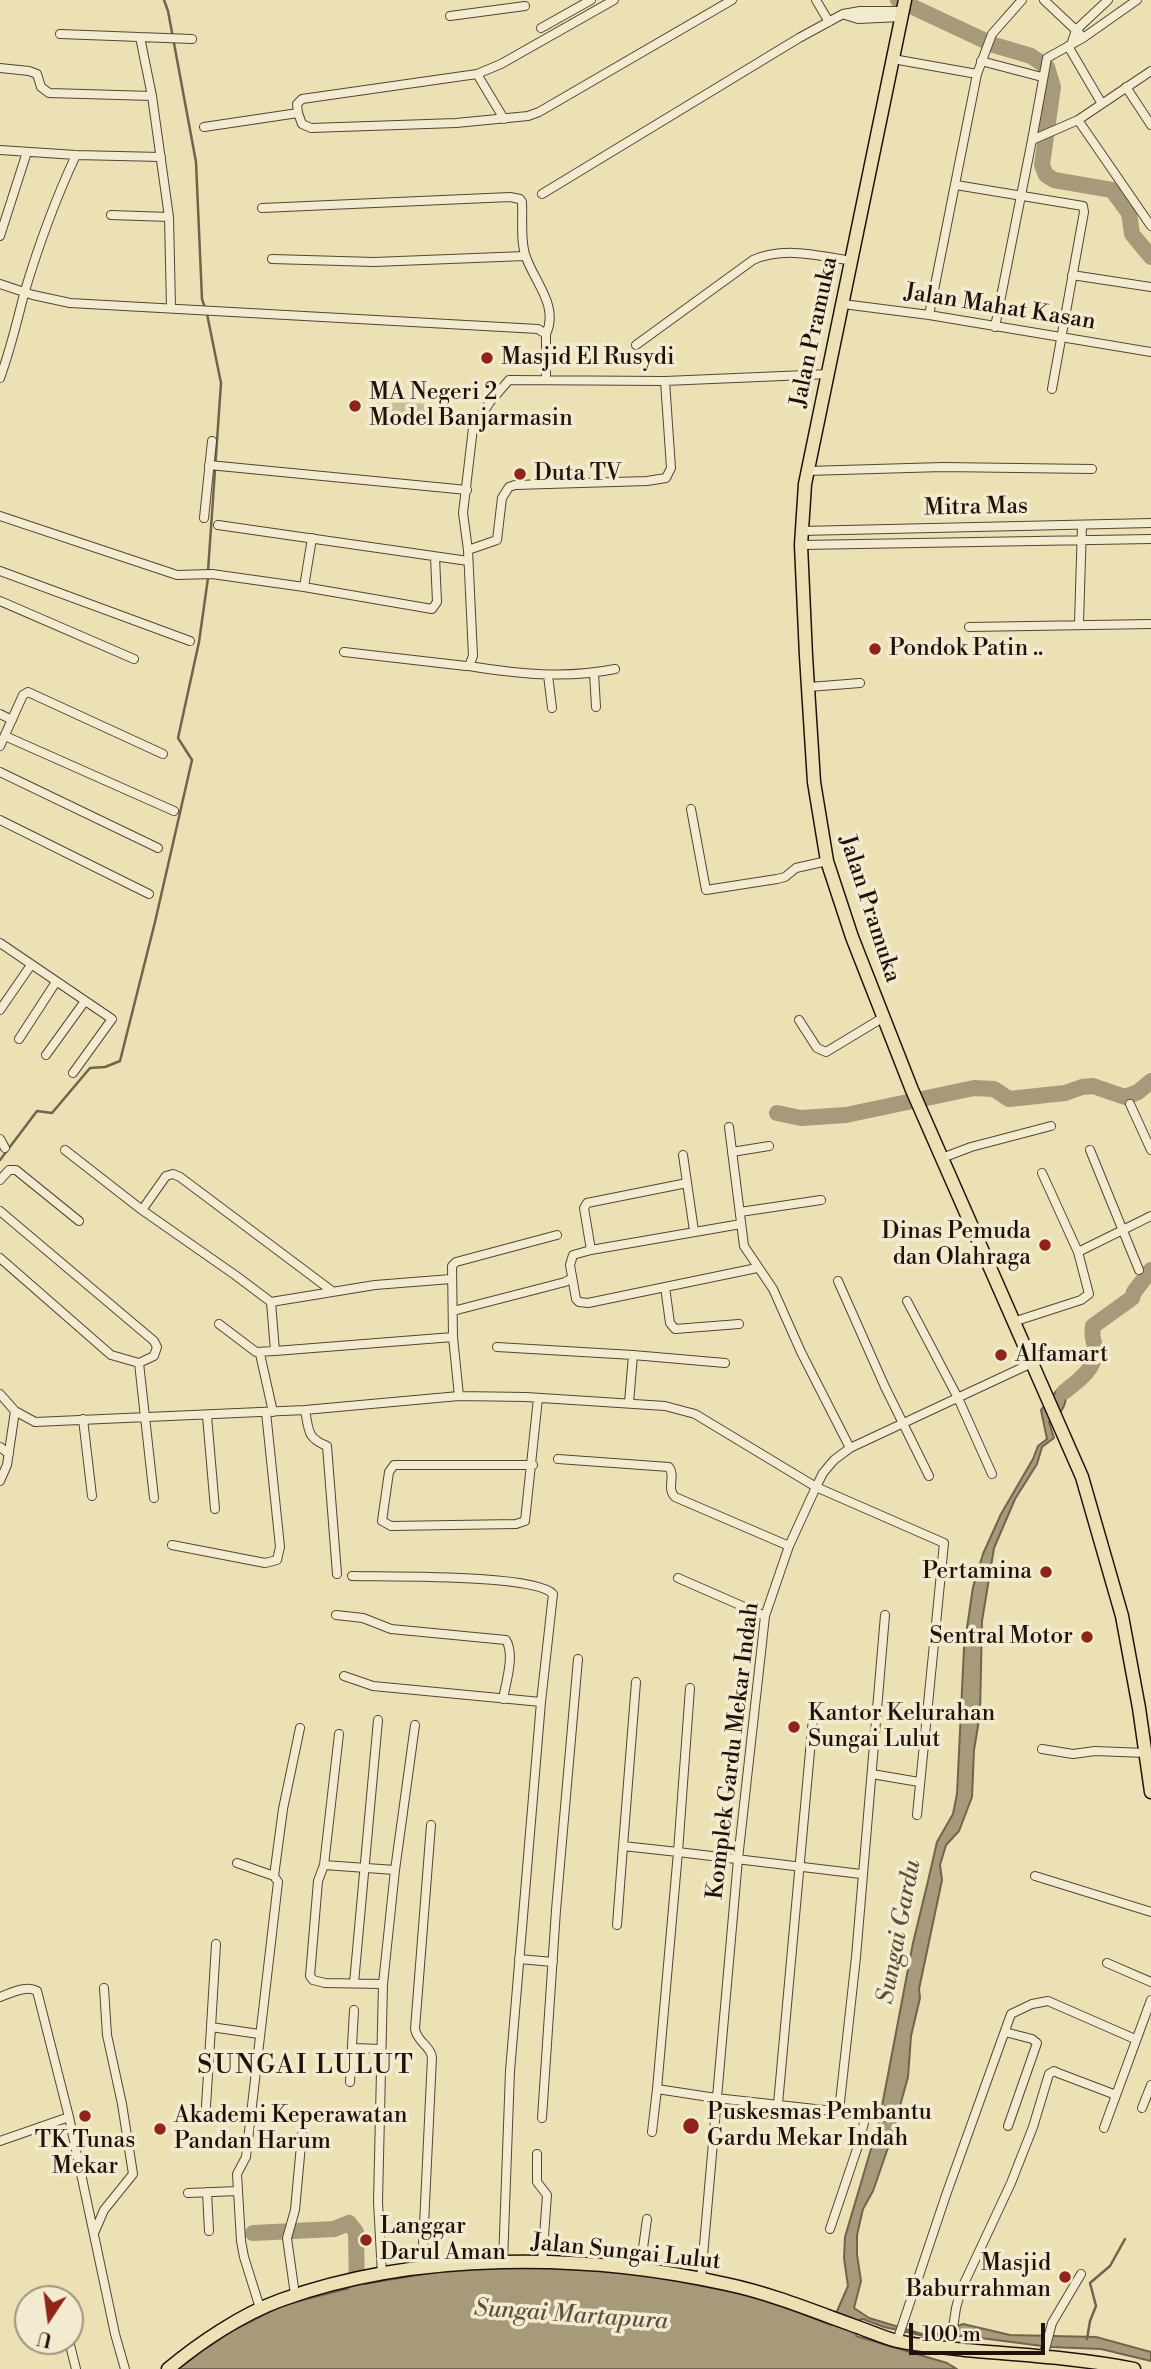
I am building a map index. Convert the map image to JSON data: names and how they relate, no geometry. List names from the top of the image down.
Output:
{
  "streets": {
    "main road": ["Jalan Pramuka", "Jalan Sungai Lulut"],
    "street": ["Jalan Mahat Kasan", "Mitra Mas", "Komplek Gardu Mekar Indah"]
  },
  "crossings": [
    ["Jalan Mahat Kasan", "Jalan Pramuka"],
    ["Jalan Pramuka", "Mitra Mas"],
    ["Jalan Pramuka", "Komplek Gardu Mekar Indah"],
    ["Komplek Gardu Mekar Indah", "Jalan Sungai Lulut"]
  ],
  "districts": ["SUNGAI LULUT"],
  "water": ["Sungai Gardu", "Sungai Martapura"],
  "places": [
    "Masjid El Rusydi",
    "MA Negeri 2 Model Banjarmasin",
    "Duta TV",
    "Pondok Patin ..",
    "Dinas Pemuda dan Olahraga",
    "Alfamart",
    "Pertamina",
    "Sentral Motor",
    "Kantor Kelurahan Sungai Lulut",
    "TK Tunas Mekar",
    "Puskesmas Pembantu Gardu Mekar Indah",
    "Akademi Keperawatan Pandan Harum",
    "Langgar Darul Aman",
    "Masjid Baburrahman"
  ],
  "scale_bar": "100 m",
  "north": "bottom"
}
